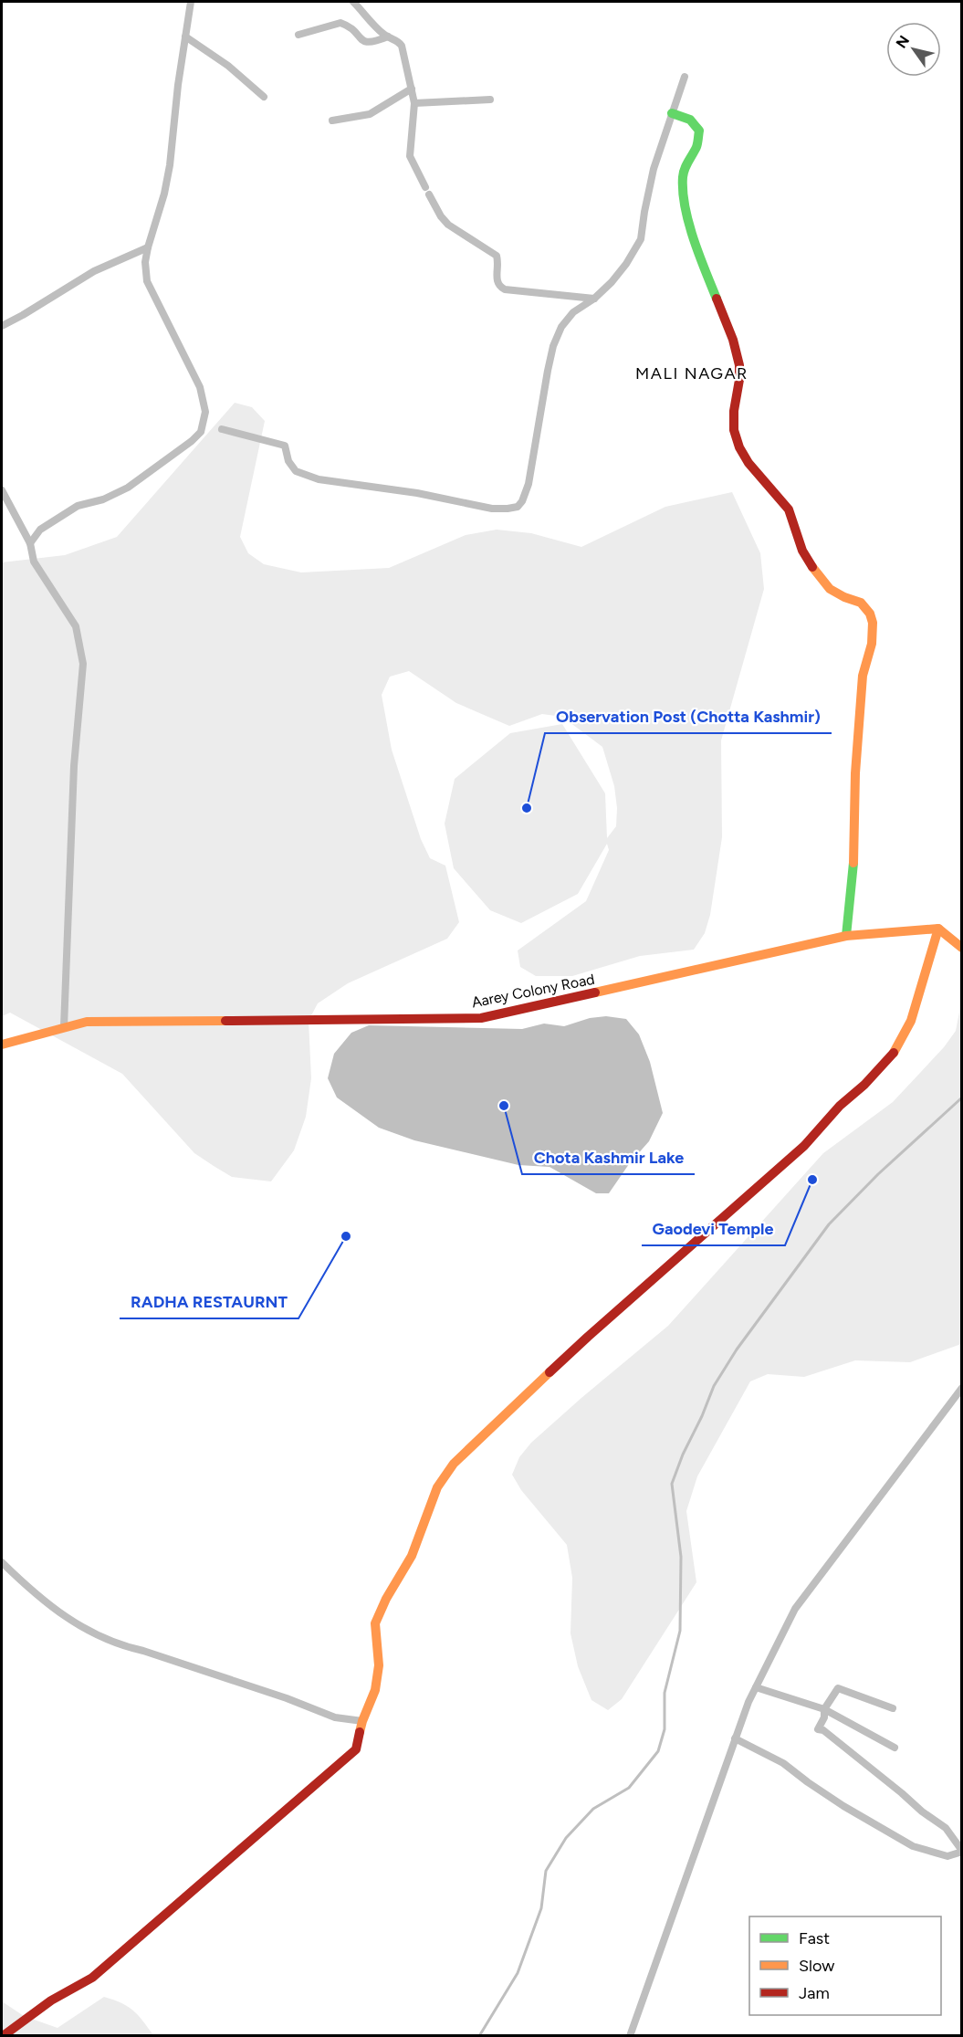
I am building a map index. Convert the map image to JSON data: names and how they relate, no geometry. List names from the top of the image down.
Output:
{
  "streets": {
    "street": ["Aarey Colony Road"]
  },
  "districts": ["MALI NAGAR"],
  "places": [
    "Observation Post (Chotta Kashmir)",
    "Chota Kashmir Lake",
    "Gaodevi Temple",
    "RADHA RESTAURNT"
  ],
  "legend": ["Fast", "Slow", "Jam"],
  "north": "top left"
}
